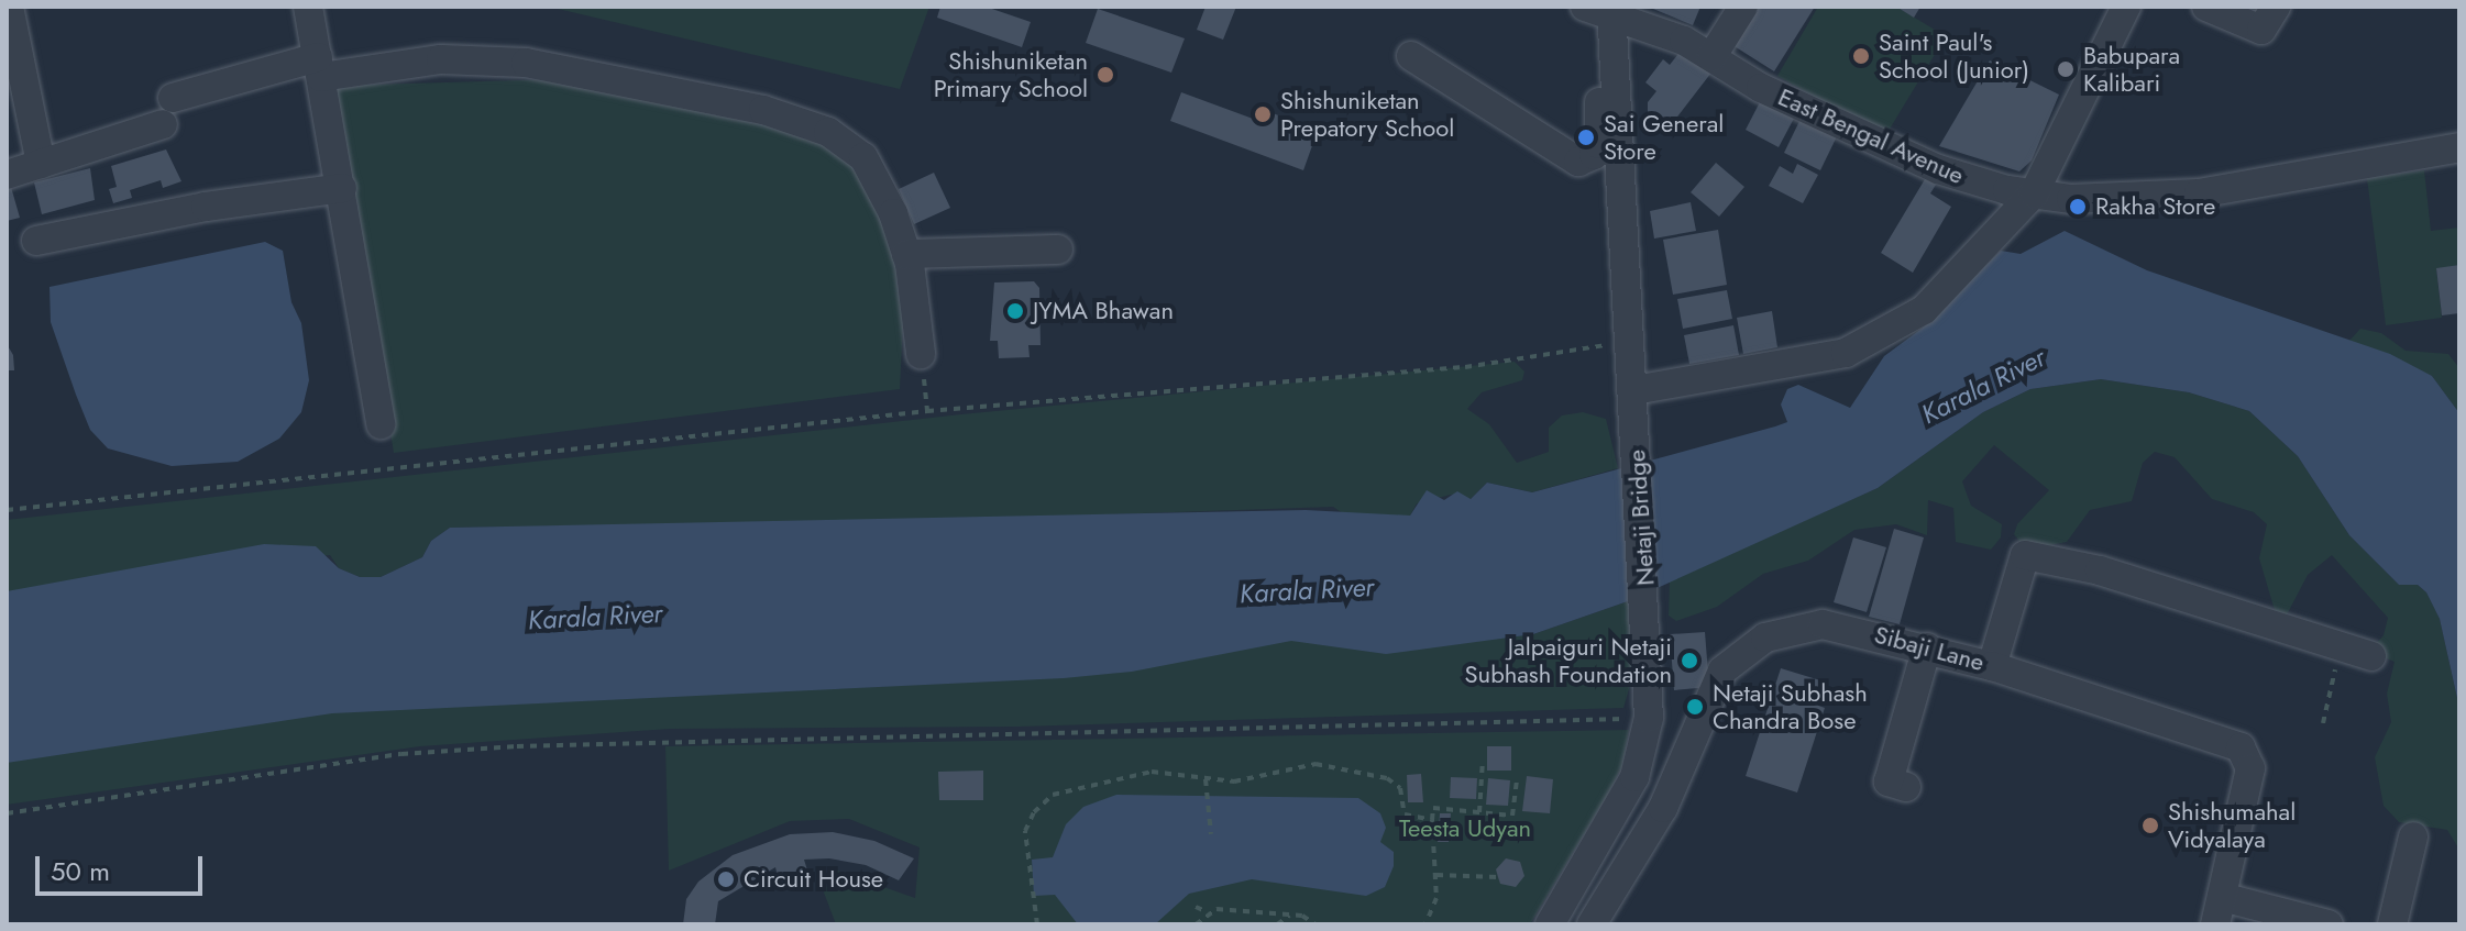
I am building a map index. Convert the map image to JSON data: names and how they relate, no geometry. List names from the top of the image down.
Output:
{
  "streets": {
    "street": ["East Bengal Avenue", "Netaji Bridge", "Sibaji Lane"]
  },
  "crossings": [
    ["East Bengal Avenue", "Netaji Bridge"]
  ],
  "water": ["Karala River"],
  "parks": ["Teesta Udyan"],
  "places": [
    "Saint Paul's School (Junior)",
    "Babupara Kalibari",
    "Shishuniketan Primary School",
    "Shishuniketan Prepatory School",
    "Sai General Store",
    "Rakha Store",
    "JYMA Bhawan",
    "Jalpaiguri Netaji Subhash Foundation",
    "Netaji Subhash Chandra Bose",
    "Shishumahal Vidyalaya",
    "Circuit House"
  ],
  "scale_bar": "50 m"
}
